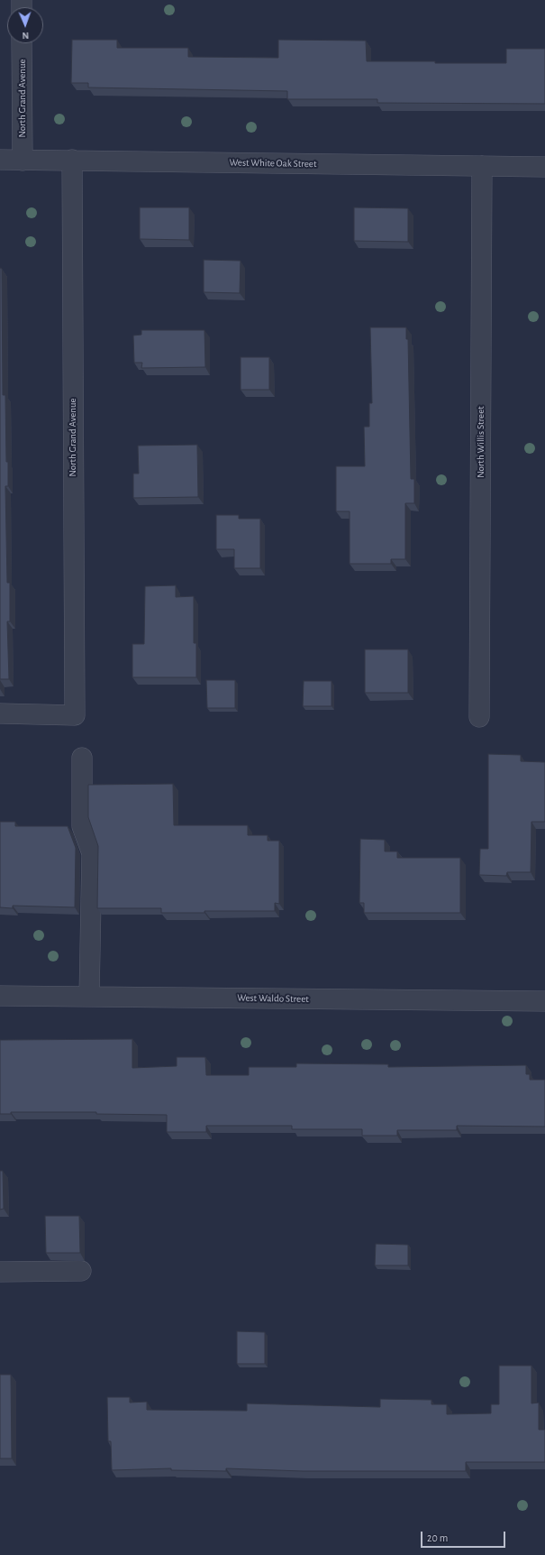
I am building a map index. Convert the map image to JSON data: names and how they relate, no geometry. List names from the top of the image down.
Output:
{
  "streets": {
    "street": [
      "North Grand Avenue",
      "West White Oak Street",
      "North Willis Street",
      "West Waldo Street"
    ]
  },
  "crossings": [
    ["North Grand Avenue", "West White Oak Street"],
    ["West White Oak Street", "North Willis Street"]
  ],
  "scale_bar": "20 m",
  "north": "bottom"
}
